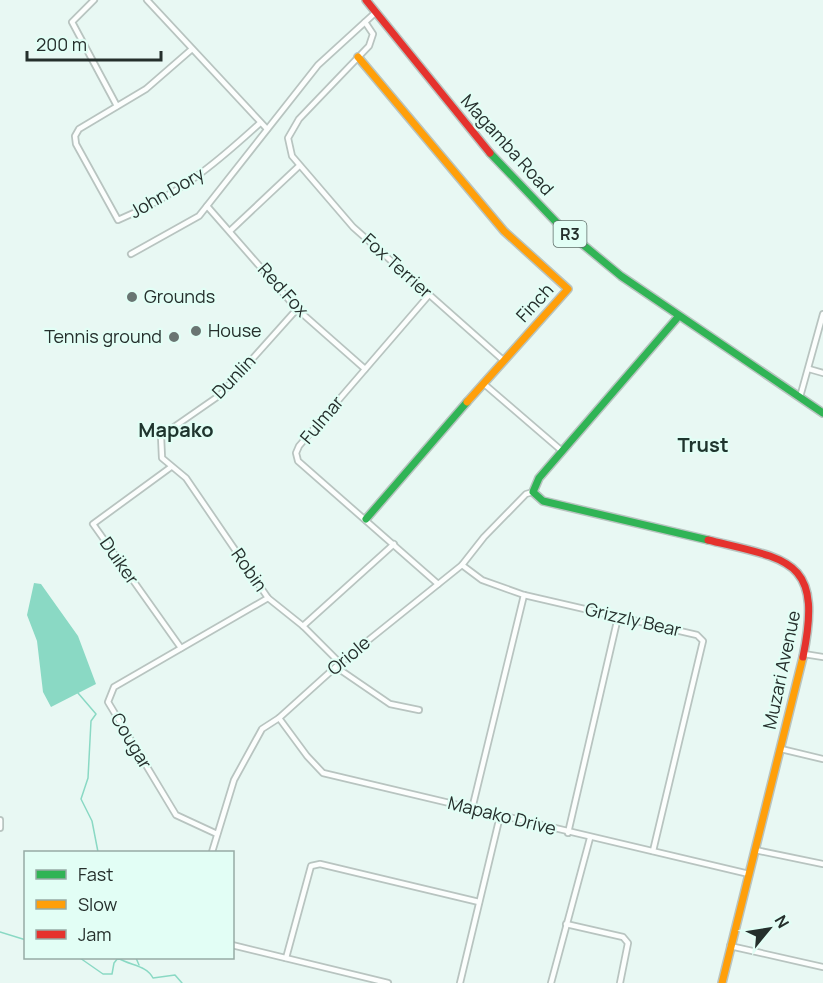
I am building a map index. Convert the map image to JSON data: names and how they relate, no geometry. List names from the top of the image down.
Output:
{
  "streets": {
    "main road": [
      "Magamba Road",
      "R3",
      "Finch",
      "Muzari Avenue"
    ],
    "street": [
      "John Dory",
      "Fox Terrier",
      "Red Fox",
      "Dunlin",
      "Fulmar",
      "Duiker",
      "Robin",
      "Grizzly Bear",
      "Oriole",
      "Cougar",
      "Mapako Drive"
    ]
  },
  "crossings": [
    ["Fox Terrier", "Finch"],
    ["Fox Terrier", "Fulmar"],
    ["Red Fox", "Dunlin"],
    ["Red Fox", "Fulmar"],
    ["Finch", "Fulmar"],
    ["Dunlin", "Duiker"],
    ["Dunlin", "Robin"],
    ["Fulmar", "Oriole"],
    ["Duiker", "Robin"],
    ["Duiker", "Cougar"],
    ["Robin", "Oriole"],
    ["Robin", "Cougar"],
    ["Grizzly Bear", "Oriole"],
    ["Grizzly Bear", "Mapako Drive"],
    ["Oriole", "Muzari Avenue"],
    ["Oriole", "Cougar"],
    ["Oriole", "Mapako Drive"],
    ["Muzari Avenue", "Mapako Drive"]
  ],
  "districts": ["Mapako", "Trust"],
  "places": ["Grounds", "House", "Tennis ground"],
  "legend": ["Fast", "Slow", "Jam"],
  "scale_bar": "200 m",
  "north": "top right"
}
